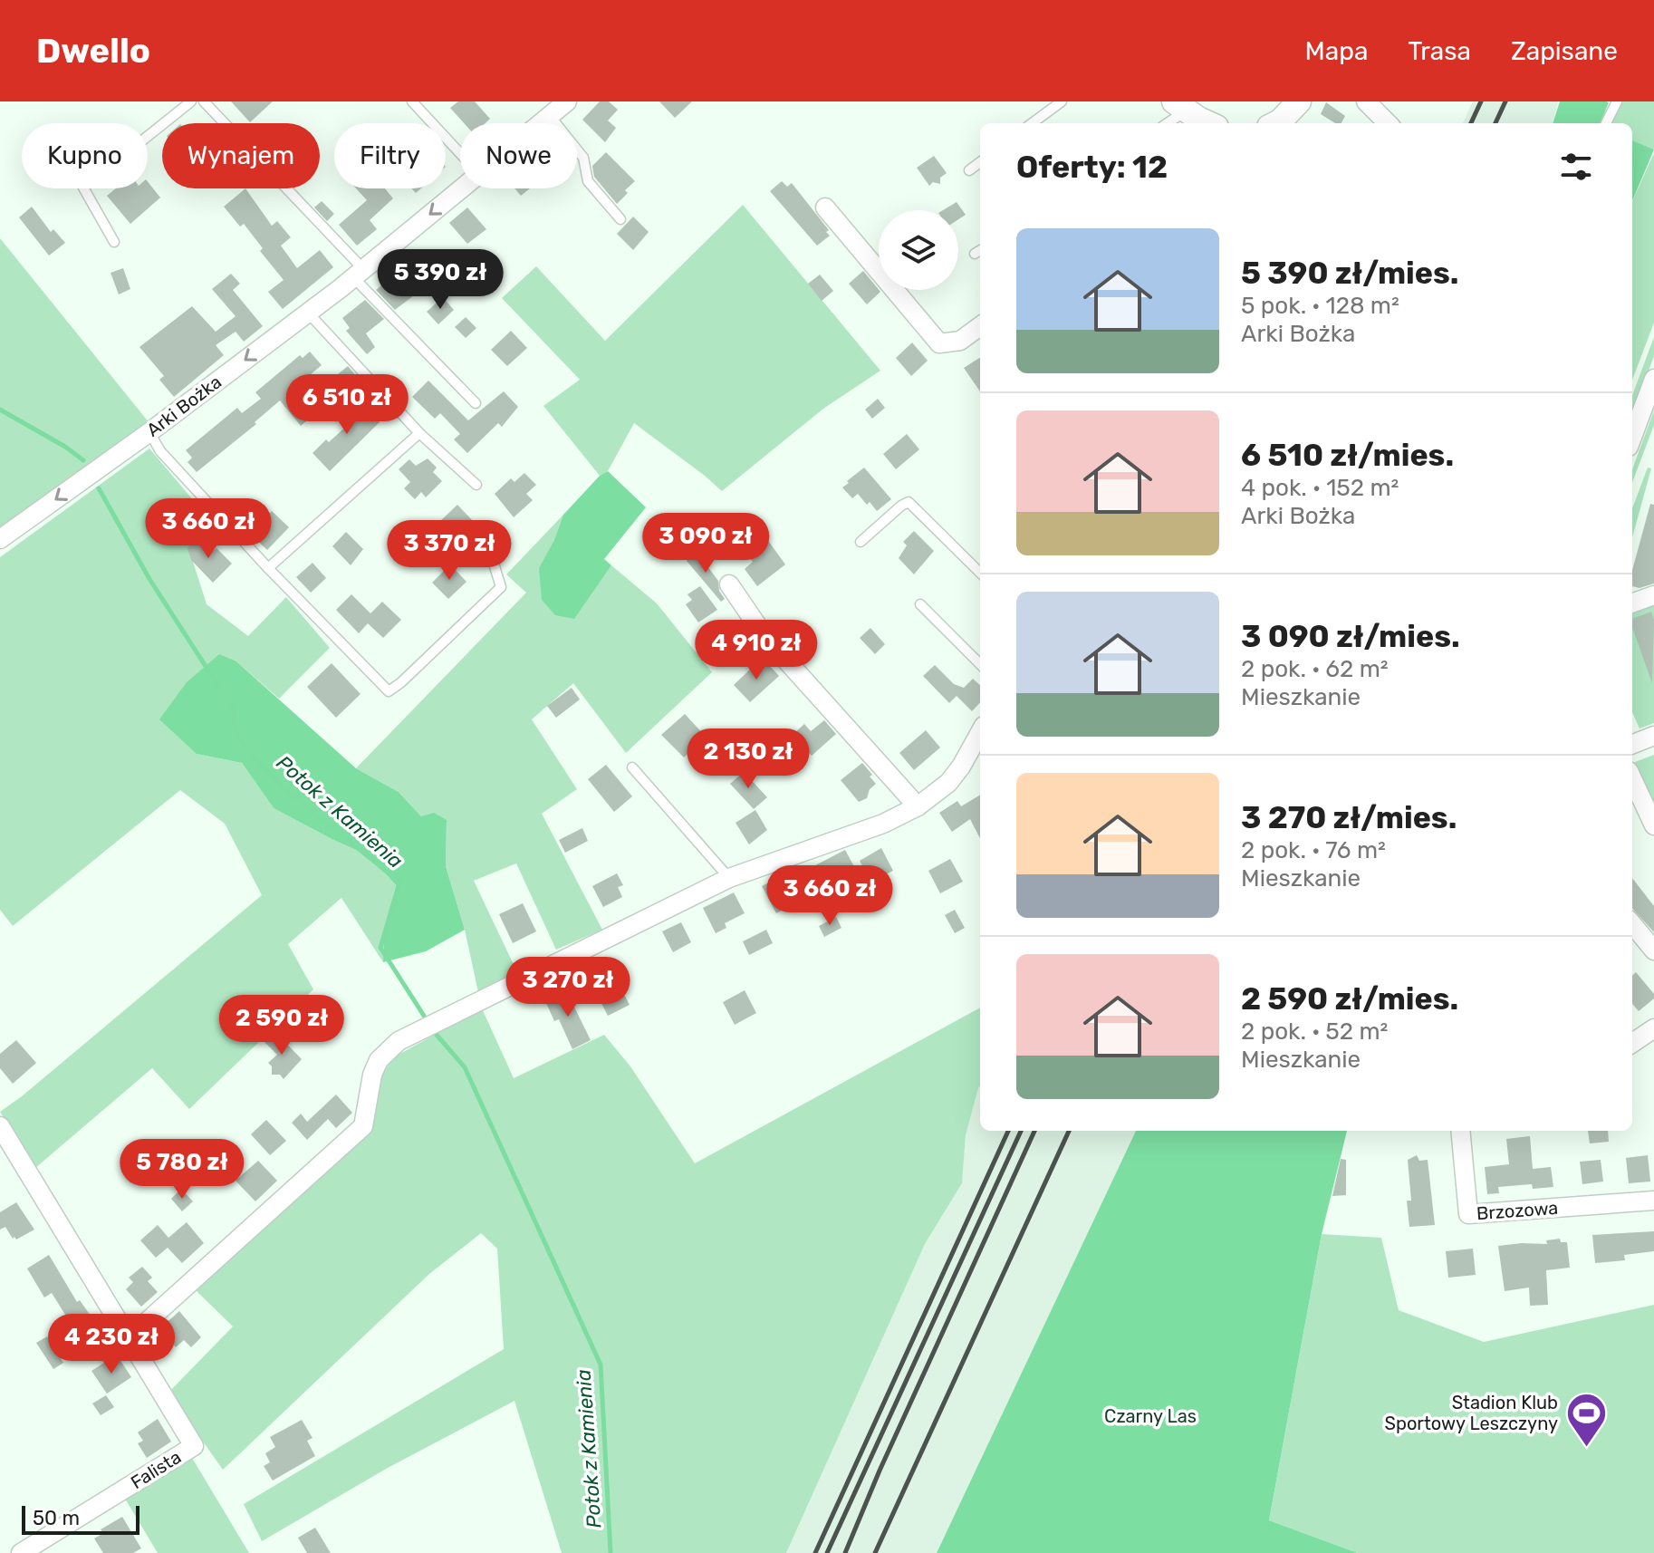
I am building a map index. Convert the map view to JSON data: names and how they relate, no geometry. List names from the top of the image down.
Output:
{
  "streets": {
    "street": ["Arki Bożka", "Brzozowa", "Falista"]
  },
  "one_way": ["Arki Bożka"],
  "water": ["Potok z Kamienia"],
  "parks": ["Czarny Las"],
  "places": {
    "sports": ["Stadion Klub Sportowy Leszczyny"]
  },
  "scale_bar": "50 m",
  "page": {
    "header": "Dwello",
    "nav": ["Mapa", "Trasa", "Zapisane"],
    "chip": [
      "Kupno",
      "Wynajem",
      "Filtry",
      "Nowe"
    ],
    "heading": "Oferty: 12",
    "list": [
      {
        "name": "5 390 zł/mies.",
        "note": "5 pok. · 128 m² · Arki Bożka"
      },
      {
        "name": "6 510 zł/mies.",
        "note": "4 pok. · 152 m² · Arki Bożka"
      },
      {
        "name": "3 090 zł/mies.",
        "note": "2 pok. · 62 m² · Mieszkanie"
      },
      {
        "name": "3 270 zł/mies.",
        "note": "2 pok. · 76 m² · Mieszkanie"
      },
      {
        "name": "2 590 zł/mies.",
        "note": "2 pok. · 52 m² · Mieszkanie"
      }
    ],
    "price": [
      "5 390 zł",
      "6 510 zł",
      "3 660 zł",
      "3 090 zł",
      "3 370 zł",
      "4 910 zł",
      "2 130 zł",
      "3 660 zł",
      "3 270 zł",
      "2 590 zł",
      "5 780 zł",
      "4 230 zł"
    ],
    "scale": "50 m"
  }
}
